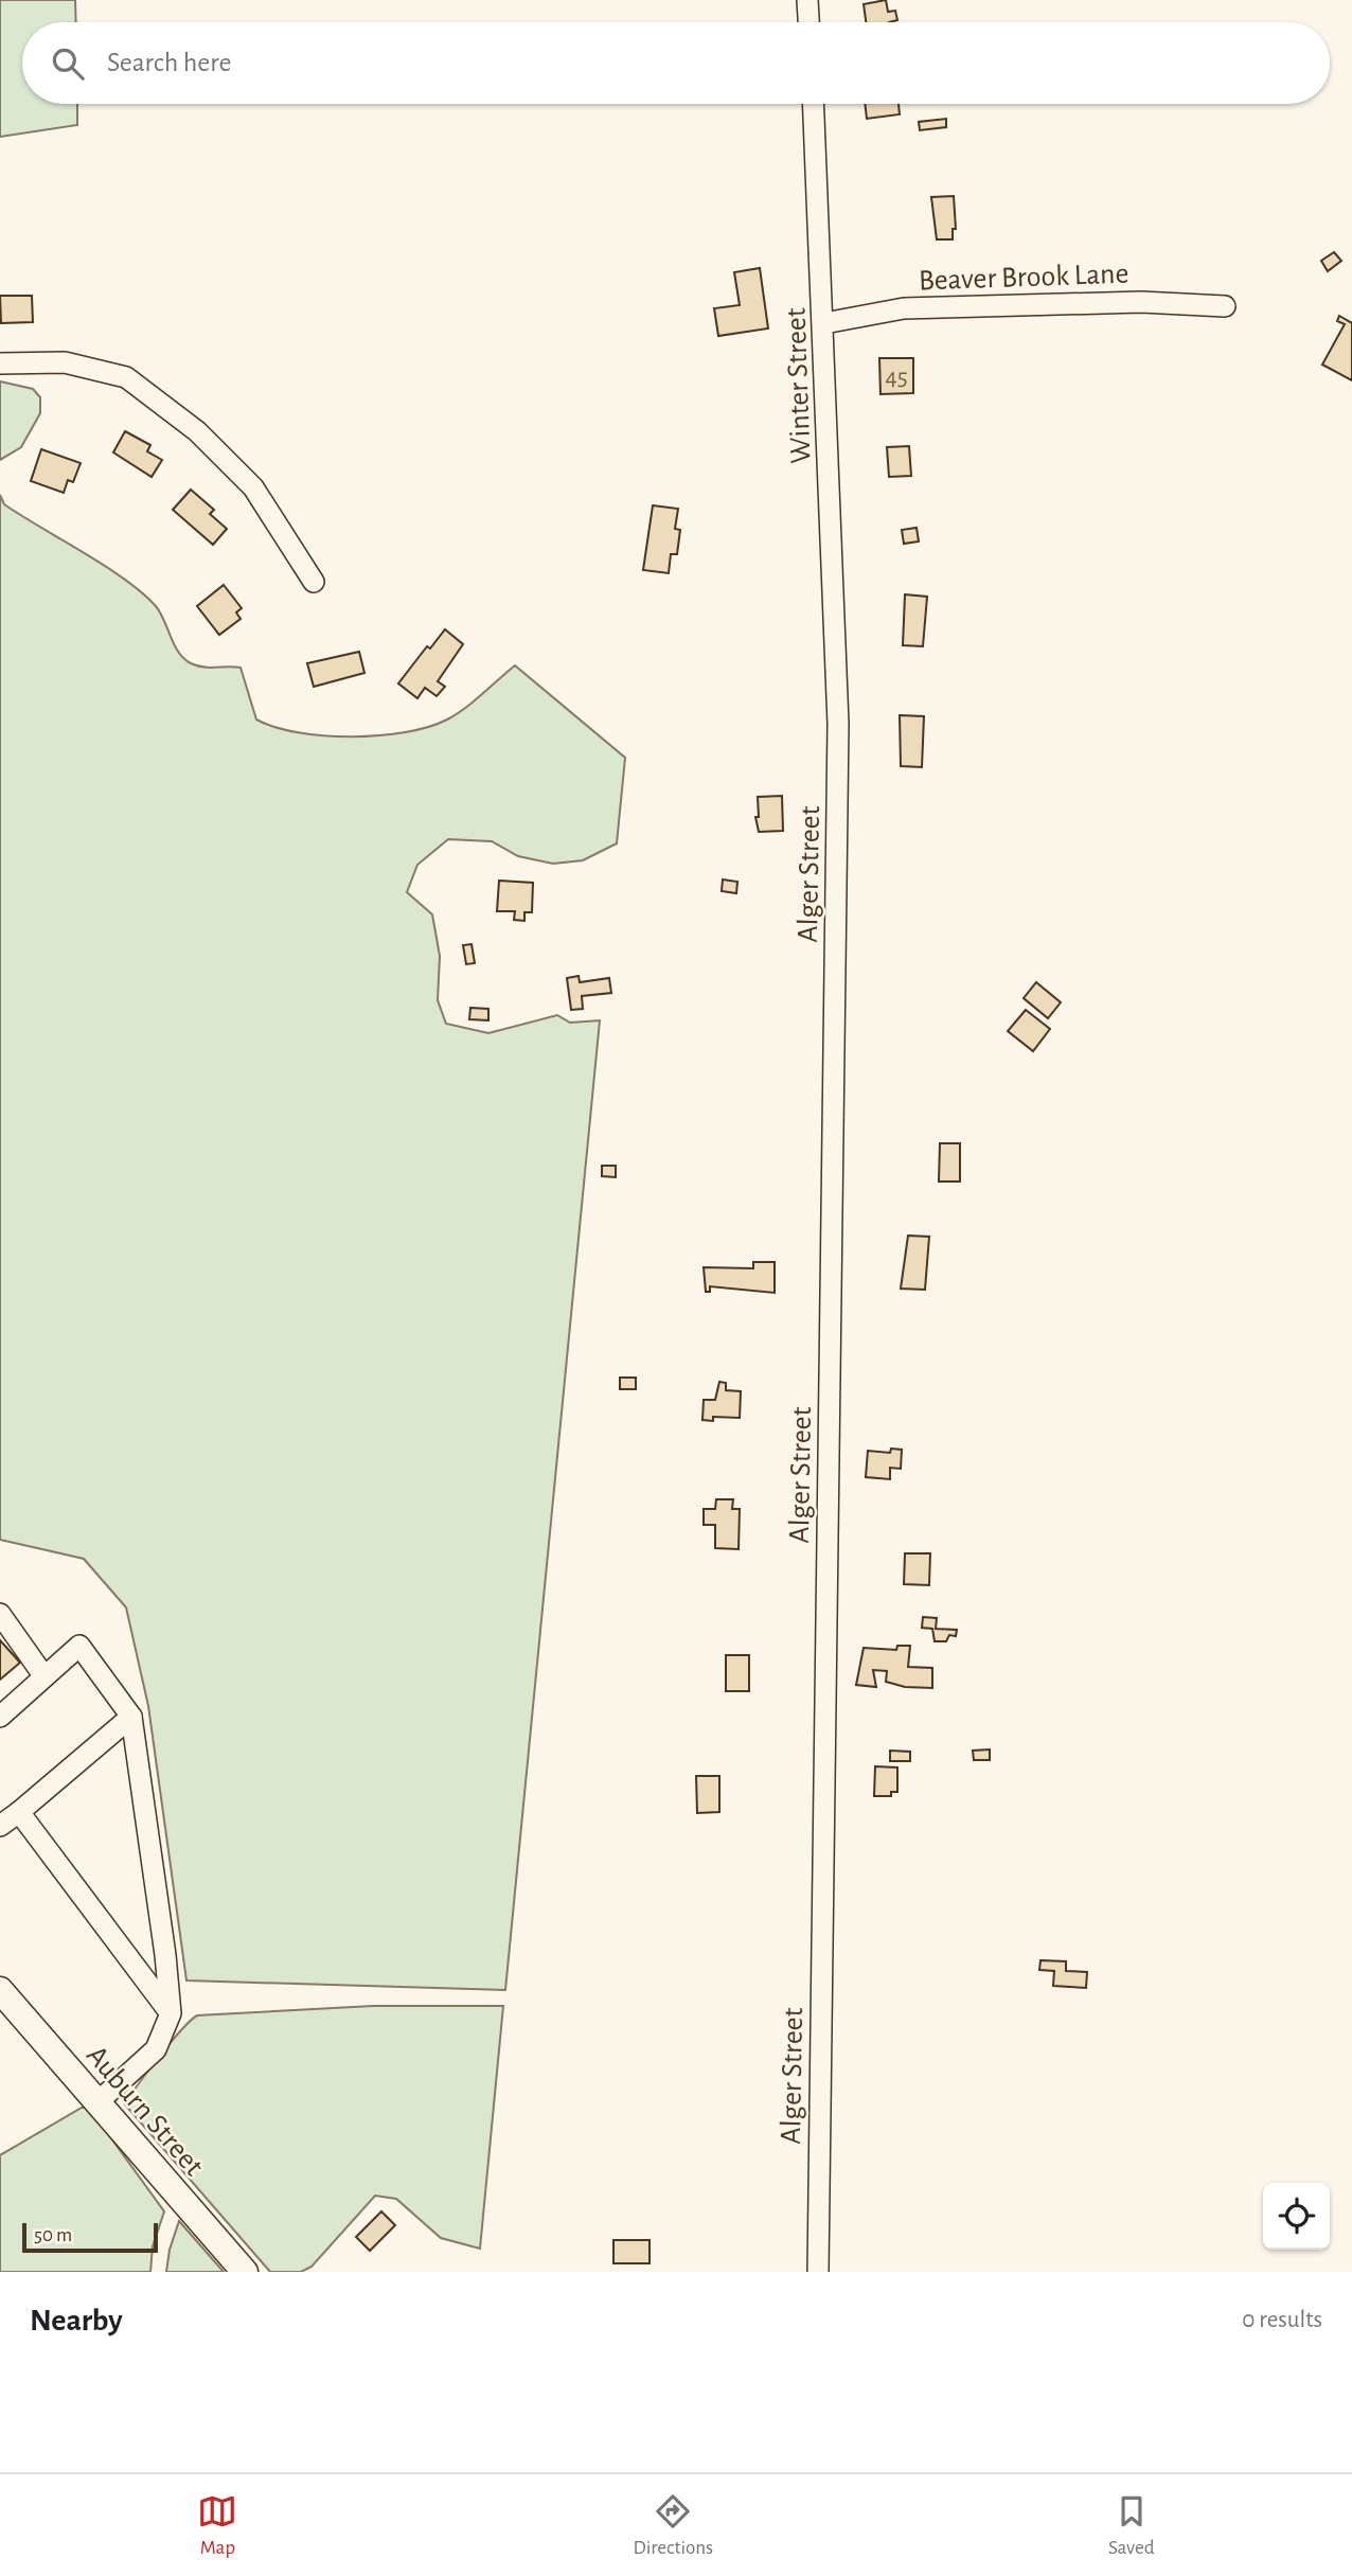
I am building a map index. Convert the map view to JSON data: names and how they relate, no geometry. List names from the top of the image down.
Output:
{
  "streets": {
    "main road": ["Auburn Street"],
    "street": ["Beaver Brook Lane", "Winter Street", "Alger Street"]
  },
  "crossings": [
    ["Beaver Brook Lane", "Winter Street"],
    ["Winter Street", "Alger Street"]
  ],
  "house_numbers": ["45"],
  "scale_bar": "50 m",
  "page": {
    "search": "Search here",
    "scale": "50 m",
    "heading": ["Nearby", "0 results"],
    "nav": ["Map", "Directions", "Saved"]
  }
}
